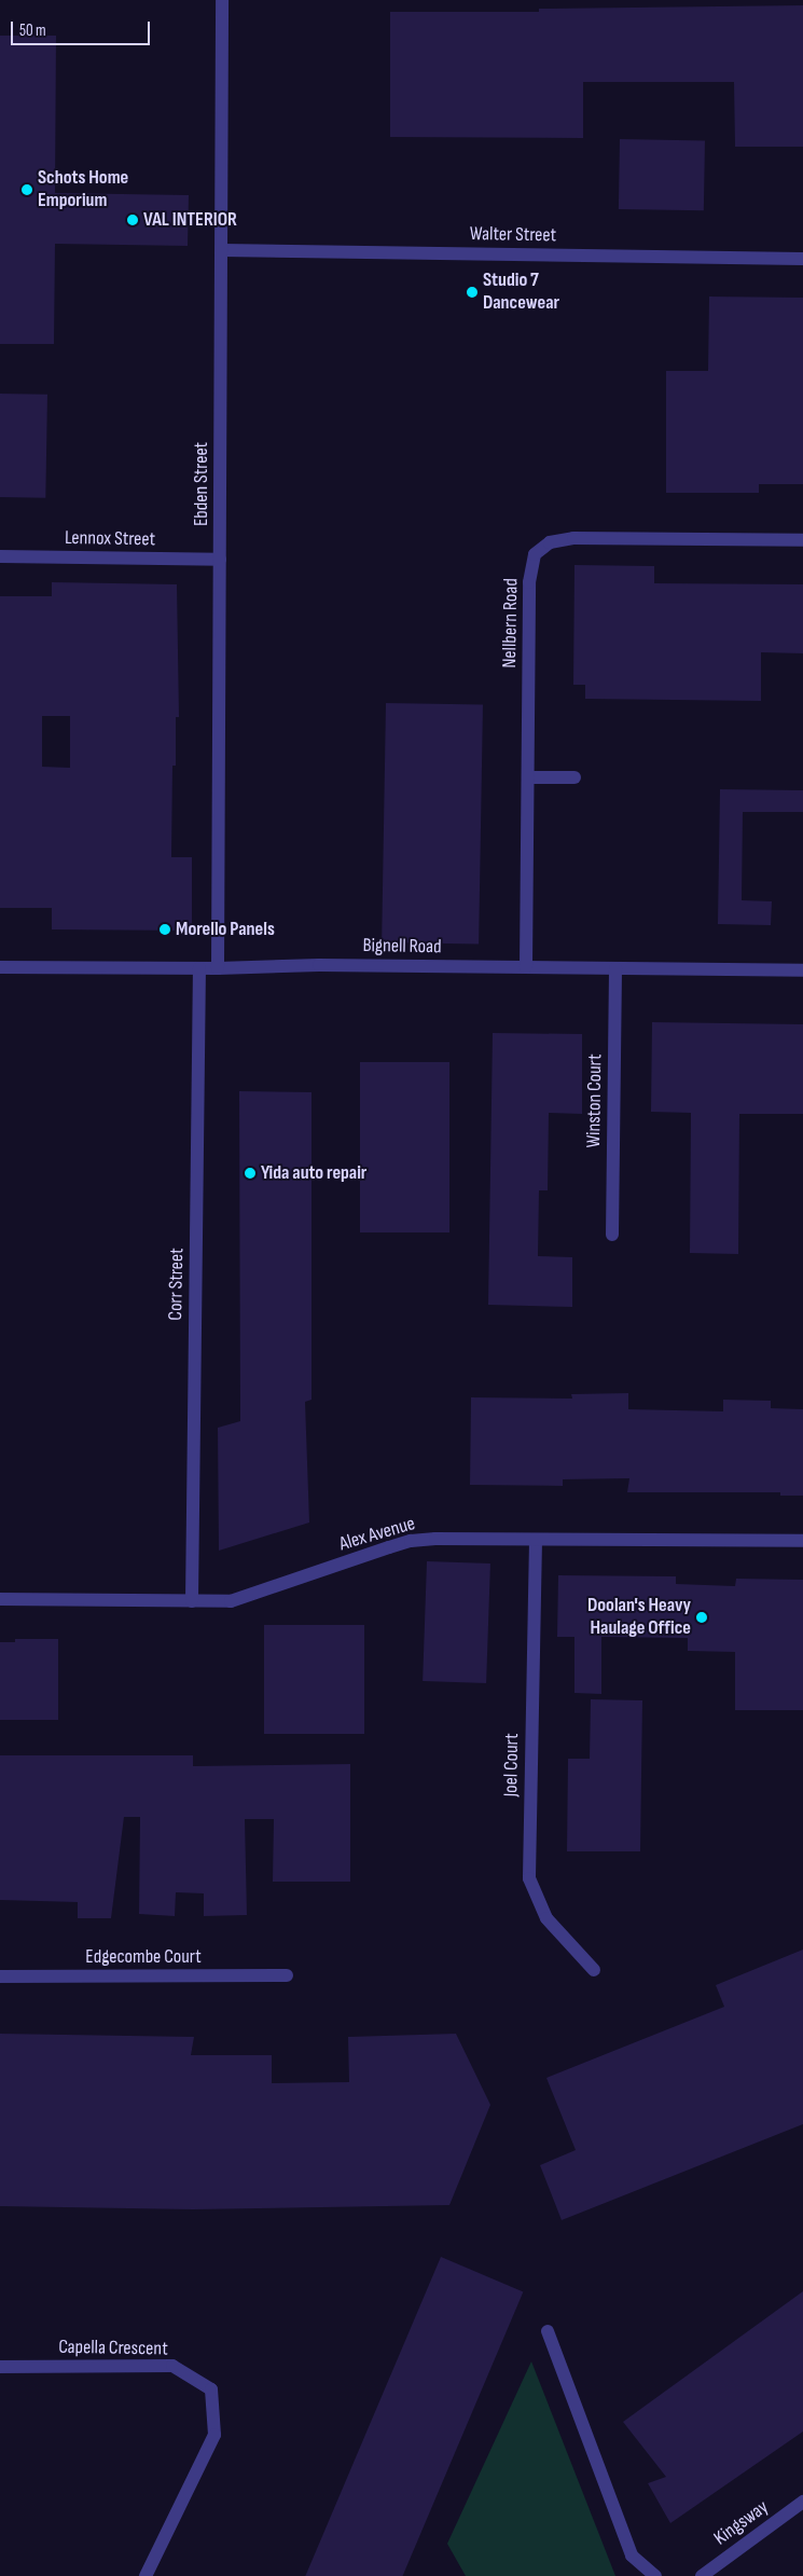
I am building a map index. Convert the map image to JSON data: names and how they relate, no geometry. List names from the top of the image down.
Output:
{
  "streets": {
    "street": [
      "Walter Street",
      "Ebden Street",
      "Lennox Street",
      "Nellbern Road",
      "Bignell Road",
      "Winston Court",
      "Corr Street",
      "Alex Avenue",
      "Joel Court",
      "Edgecombe Court",
      "Capella Crescent",
      "Kingsway"
    ]
  },
  "crossings": [
    ["Walter Street", "Ebden Street"],
    ["Ebden Street", "Lennox Street"],
    ["Ebden Street", "Bignell Road"],
    ["Nellbern Road", "Bignell Road"],
    ["Bignell Road", "Winston Court"],
    ["Bignell Road", "Corr Street"],
    ["Corr Street", "Alex Avenue"],
    ["Alex Avenue", "Joel Court"]
  ],
  "places": [
    "Schots Home Emporium",
    "VAL INTERIOR",
    "Studio 7 Dancewear",
    "Morello Panels",
    "Yida auto repair",
    "Doolan's Heavy Haulage Office"
  ],
  "scale_bar": "50 m"
}
